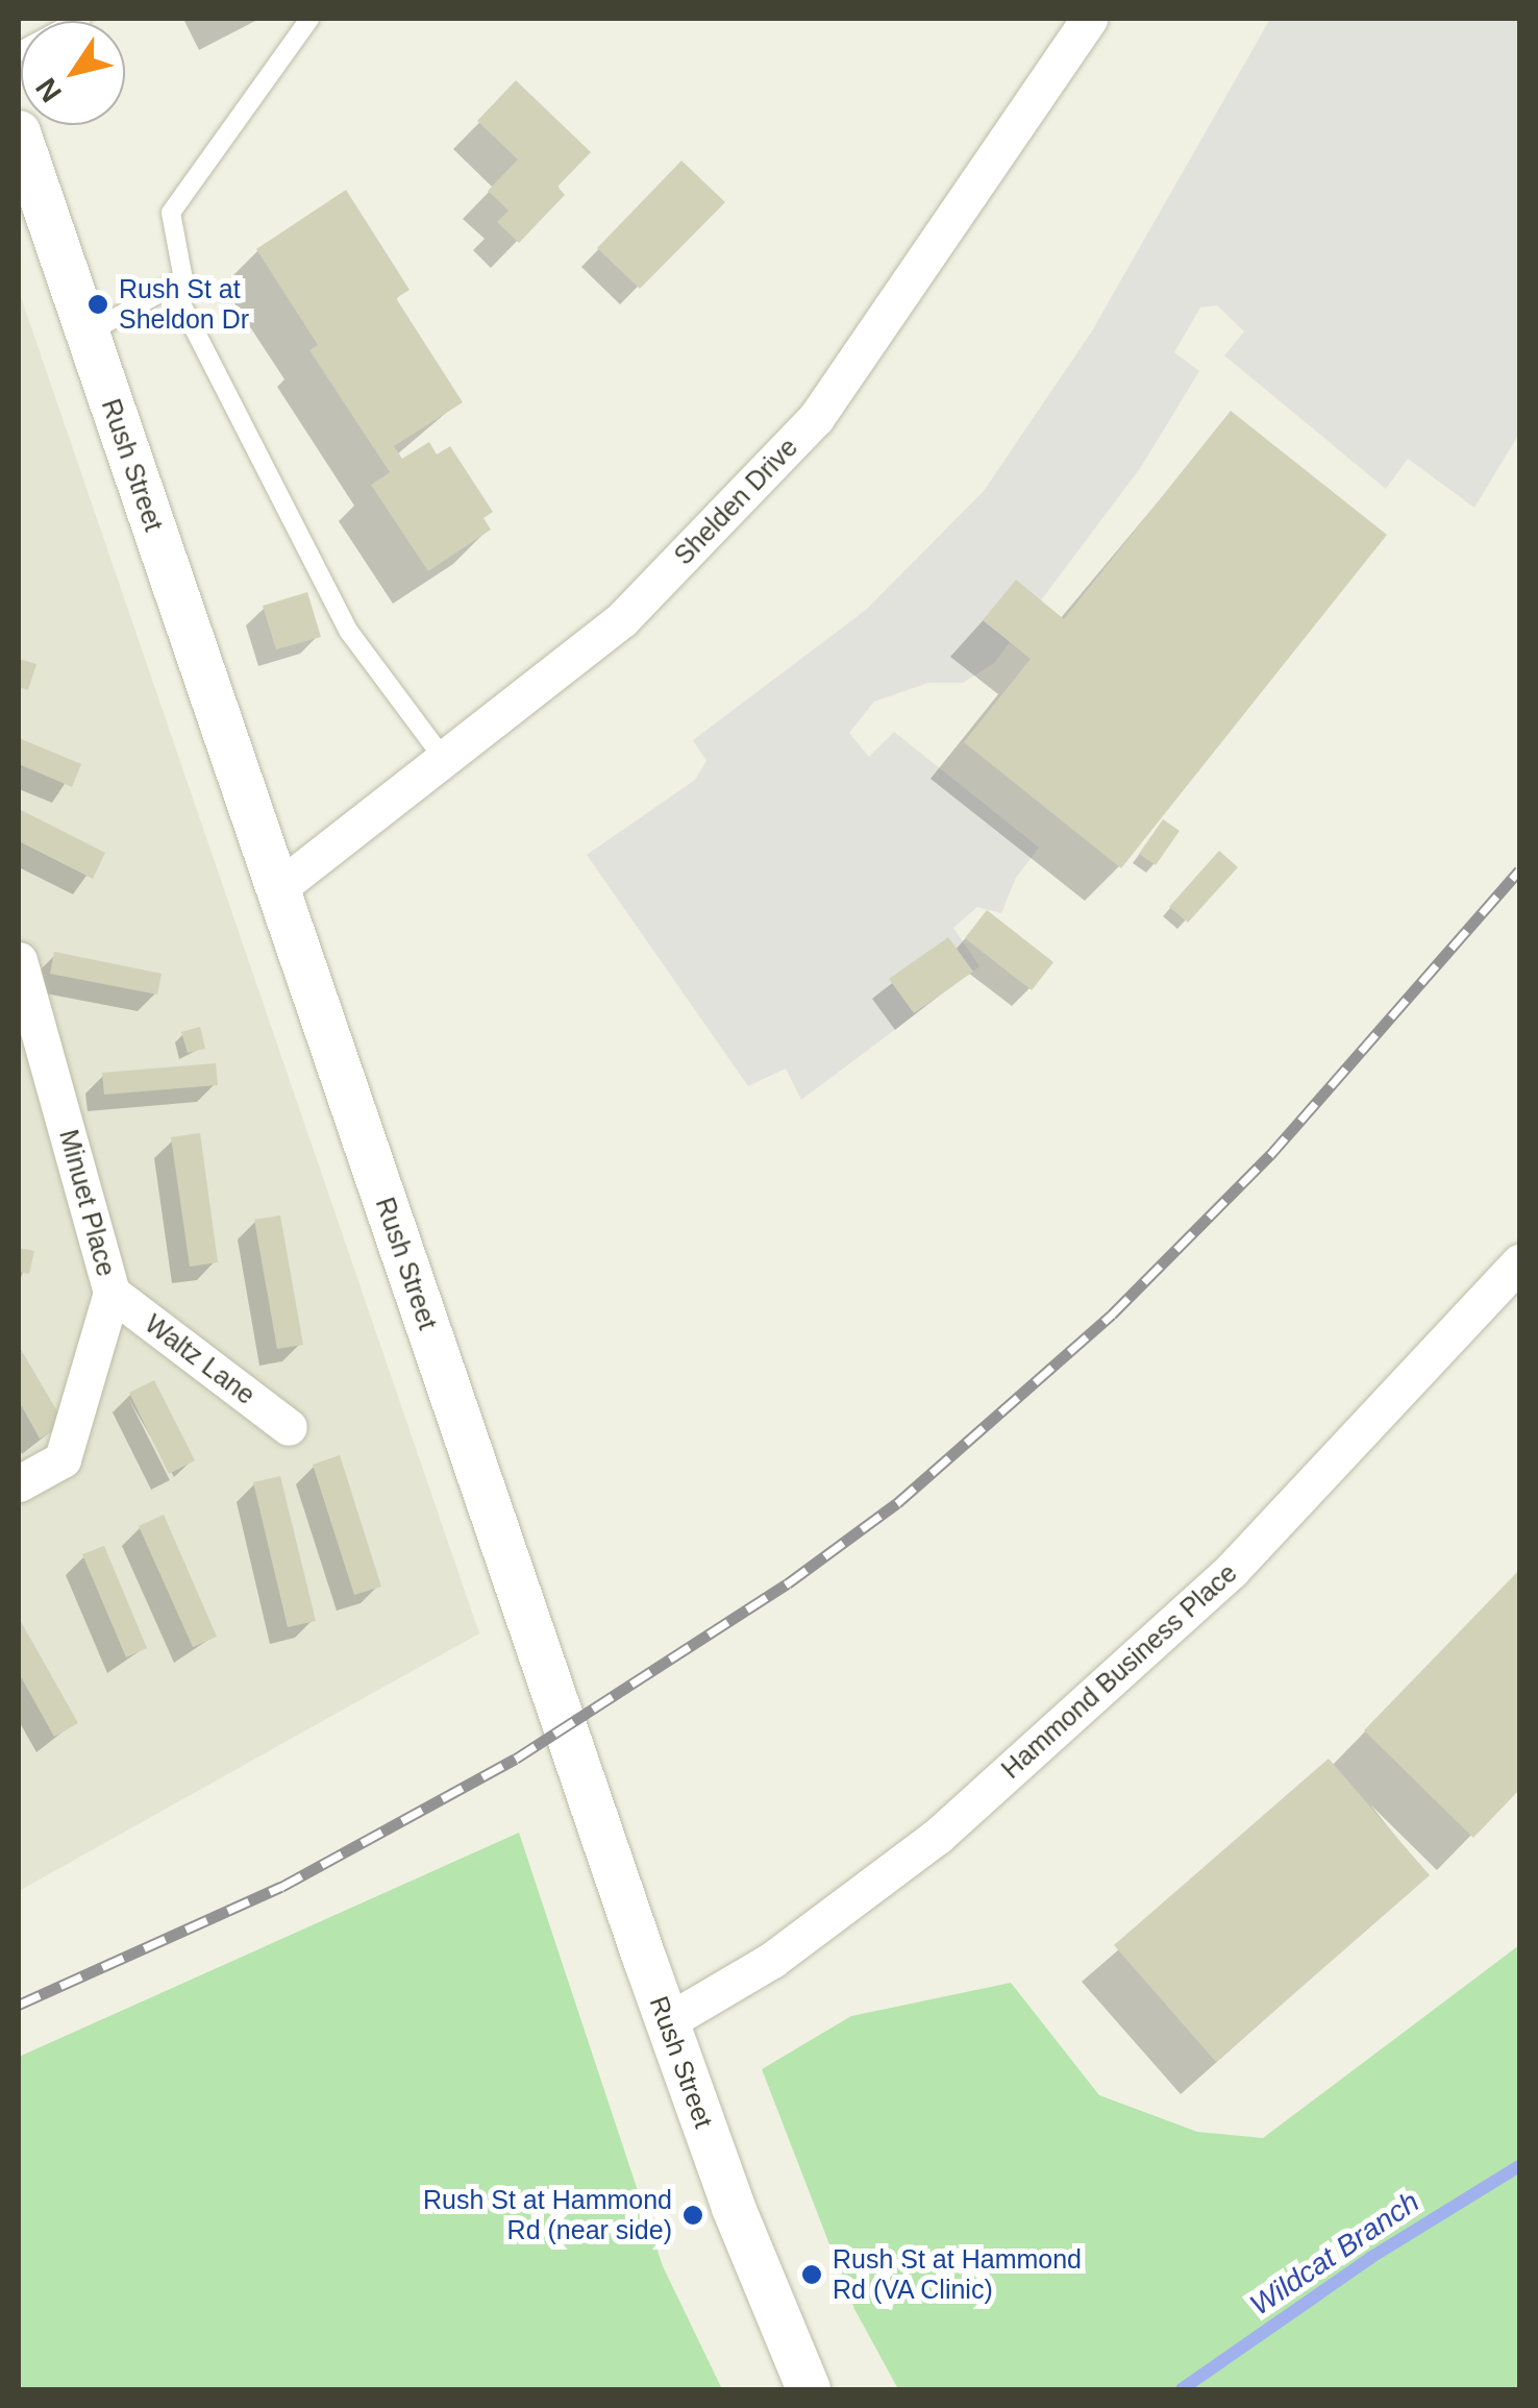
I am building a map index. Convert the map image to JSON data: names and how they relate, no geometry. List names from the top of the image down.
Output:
{
  "streets": {
    "street": [
      "Rush Street",
      "Shelden Drive",
      "Minuet Place",
      "Waltz Lane",
      "Hammond Business Place"
    ]
  },
  "crossings": [
    ["Rush Street", "Shelden Drive"],
    ["Rush Street", "Hammond Business Place"],
    ["Minuet Place", "Waltz Lane"]
  ],
  "water": ["Wildcat Branch"],
  "places": ["Rush St at Sheldon Dr", "Rush St at Hammond Rd (near side)", "Rush St at Hammond Rd (VA Clinic)"],
  "north": "bottom left"
}
